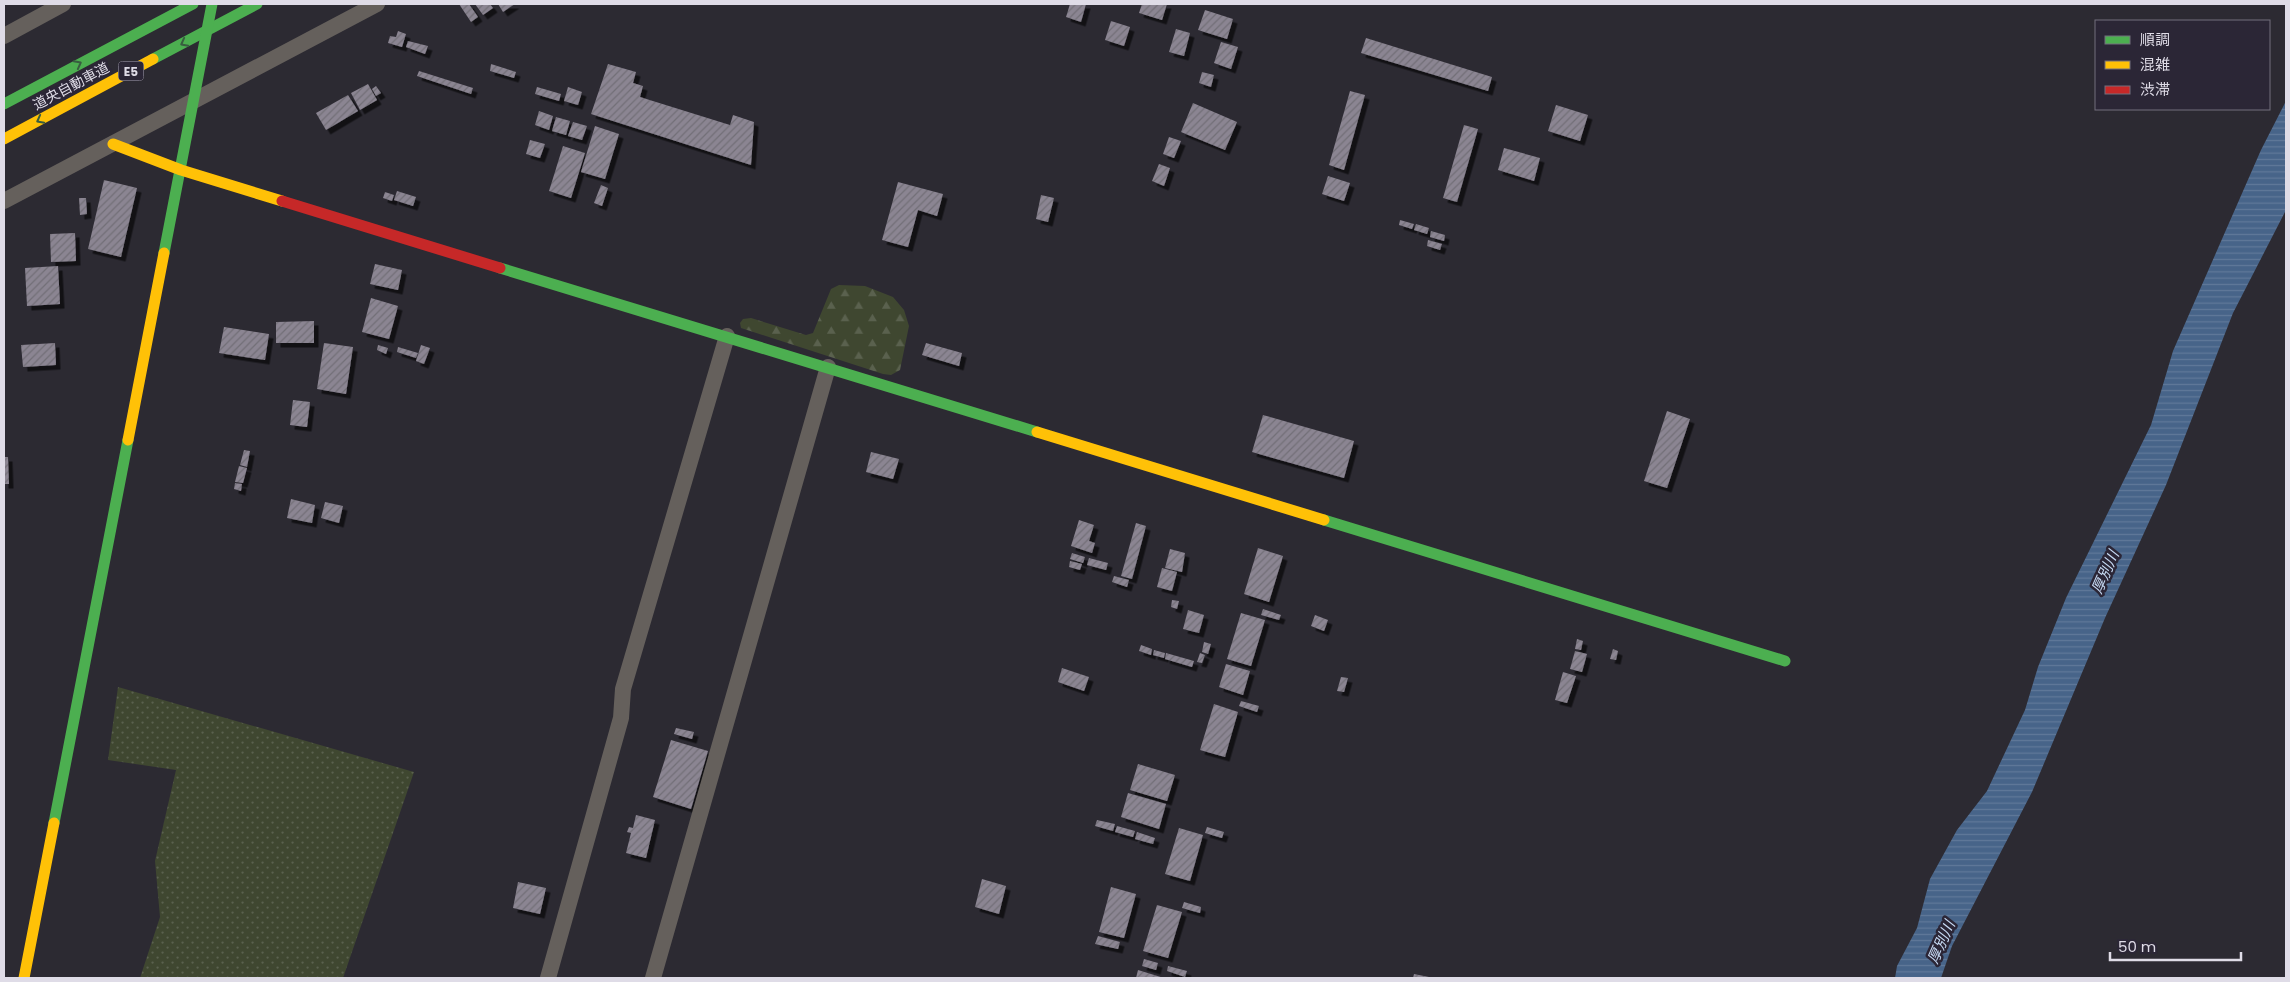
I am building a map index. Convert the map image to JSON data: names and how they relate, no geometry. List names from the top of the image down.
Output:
{
  "streets": {
    "main road": ["E5", "道央自動車道"]
  },
  "water": ["厚別川"],
  "legend": ["順調", "混雑", "渋滞"],
  "scale_bar": "50 m"
}
